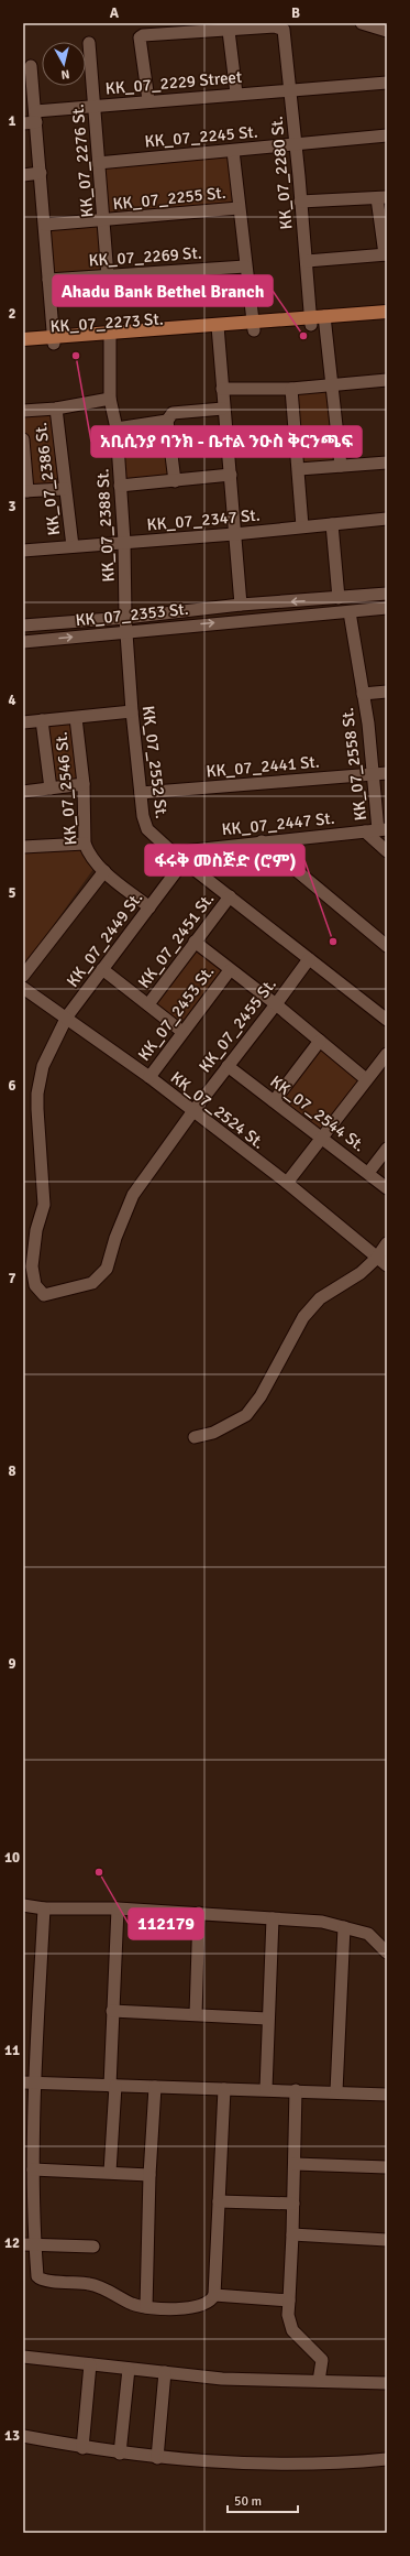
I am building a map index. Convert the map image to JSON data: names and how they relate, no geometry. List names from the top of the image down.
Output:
{
  "streets": {
    "main road": ["KK_07_2273 St."],
    "street": [
      "KK_07_2229 Street",
      "KK_07_2245 St.",
      "KK_07_2276 St.",
      "KK_07_2280 St.",
      "KK_07_2255 St.",
      "KK_07_2269 St.",
      "KK_07_2386 St.",
      "KK_07_2347 St.",
      "KK_07_2388 St.",
      "KK_07_2353 St.",
      "KK_07_2552 St.",
      "KK_07_2558 St.",
      "KK_07_2441 St.",
      "KK_07_2546 St.",
      "KK_07_2447 St.",
      "KK_07_2449 St.",
      "KK_07_2451 St.",
      "KK_07_2453 St.",
      "KK_07_2455 St.",
      "KK_07_2524 St.",
      "KK_07_2544 St."
    ]
  },
  "crossings": [
    ["KK_07_2229 Street", "KK_07_2276 St."],
    ["KK_07_2229 Street", "KK_07_2280 St."],
    ["KK_07_2245 St.", "KK_07_2276 St."],
    ["KK_07_2245 St.", "KK_07_2280 St."],
    ["KK_07_2276 St.", "KK_07_2255 St."],
    ["KK_07_2276 St.", "KK_07_2269 St."],
    ["KK_07_2280 St.", "KK_07_2273 St."],
    ["KK_07_2273 St.", "KK_07_2388 St."],
    ["KK_07_2386 St.", "KK_07_2347 St."],
    ["KK_07_2347 St.", "KK_07_2388 St."],
    ["KK_07_2388 St.", "KK_07_2353 St."],
    ["KK_07_2388 St.", "KK_07_2552 St."],
    ["KK_07_2353 St.", "KK_07_2552 St."],
    ["KK_07_2353 St.", "KK_07_2558 St."],
    ["KK_07_2552 St.", "KK_07_2441 St."],
    ["KK_07_2552 St.", "KK_07_2447 St."],
    ["KK_07_2552 St.", "KK_07_2449 St."],
    ["KK_07_2552 St.", "KK_07_2451 St."],
    ["KK_07_2552 St.", "KK_07_2455 St."],
    ["KK_07_2558 St.", "KK_07_2441 St."],
    ["KK_07_2558 St.", "KK_07_2447 St."],
    ["KK_07_2546 St.", "KK_07_2449 St."],
    ["KK_07_2449 St.", "KK_07_2455 St."],
    ["KK_07_2449 St.", "KK_07_2524 St."],
    ["KK_07_2453 St.", "KK_07_2524 St."],
    ["KK_07_2455 St.", "KK_07_2524 St."],
    ["KK_07_2455 St.", "KK_07_2544 St."]
  ],
  "places": [
    "Ahadu Bank Bethel Branch",
    "አቢሲንያ ባንክ - ቤተል ንዑስ ቅርንጫፍ",
    "ፋሩቅ መስጅድ (ሮም)",
    "112179"
  ],
  "scale_bar": "50 m",
  "north": "bottom",
  "grid": {
    "columns": ["A", "B"],
    "rows": [
      "1",
      "2",
      "3",
      "4",
      "5",
      "6",
      "7",
      "8",
      "9",
      "10",
      "11",
      "12",
      "13"
    ]
  }
}
